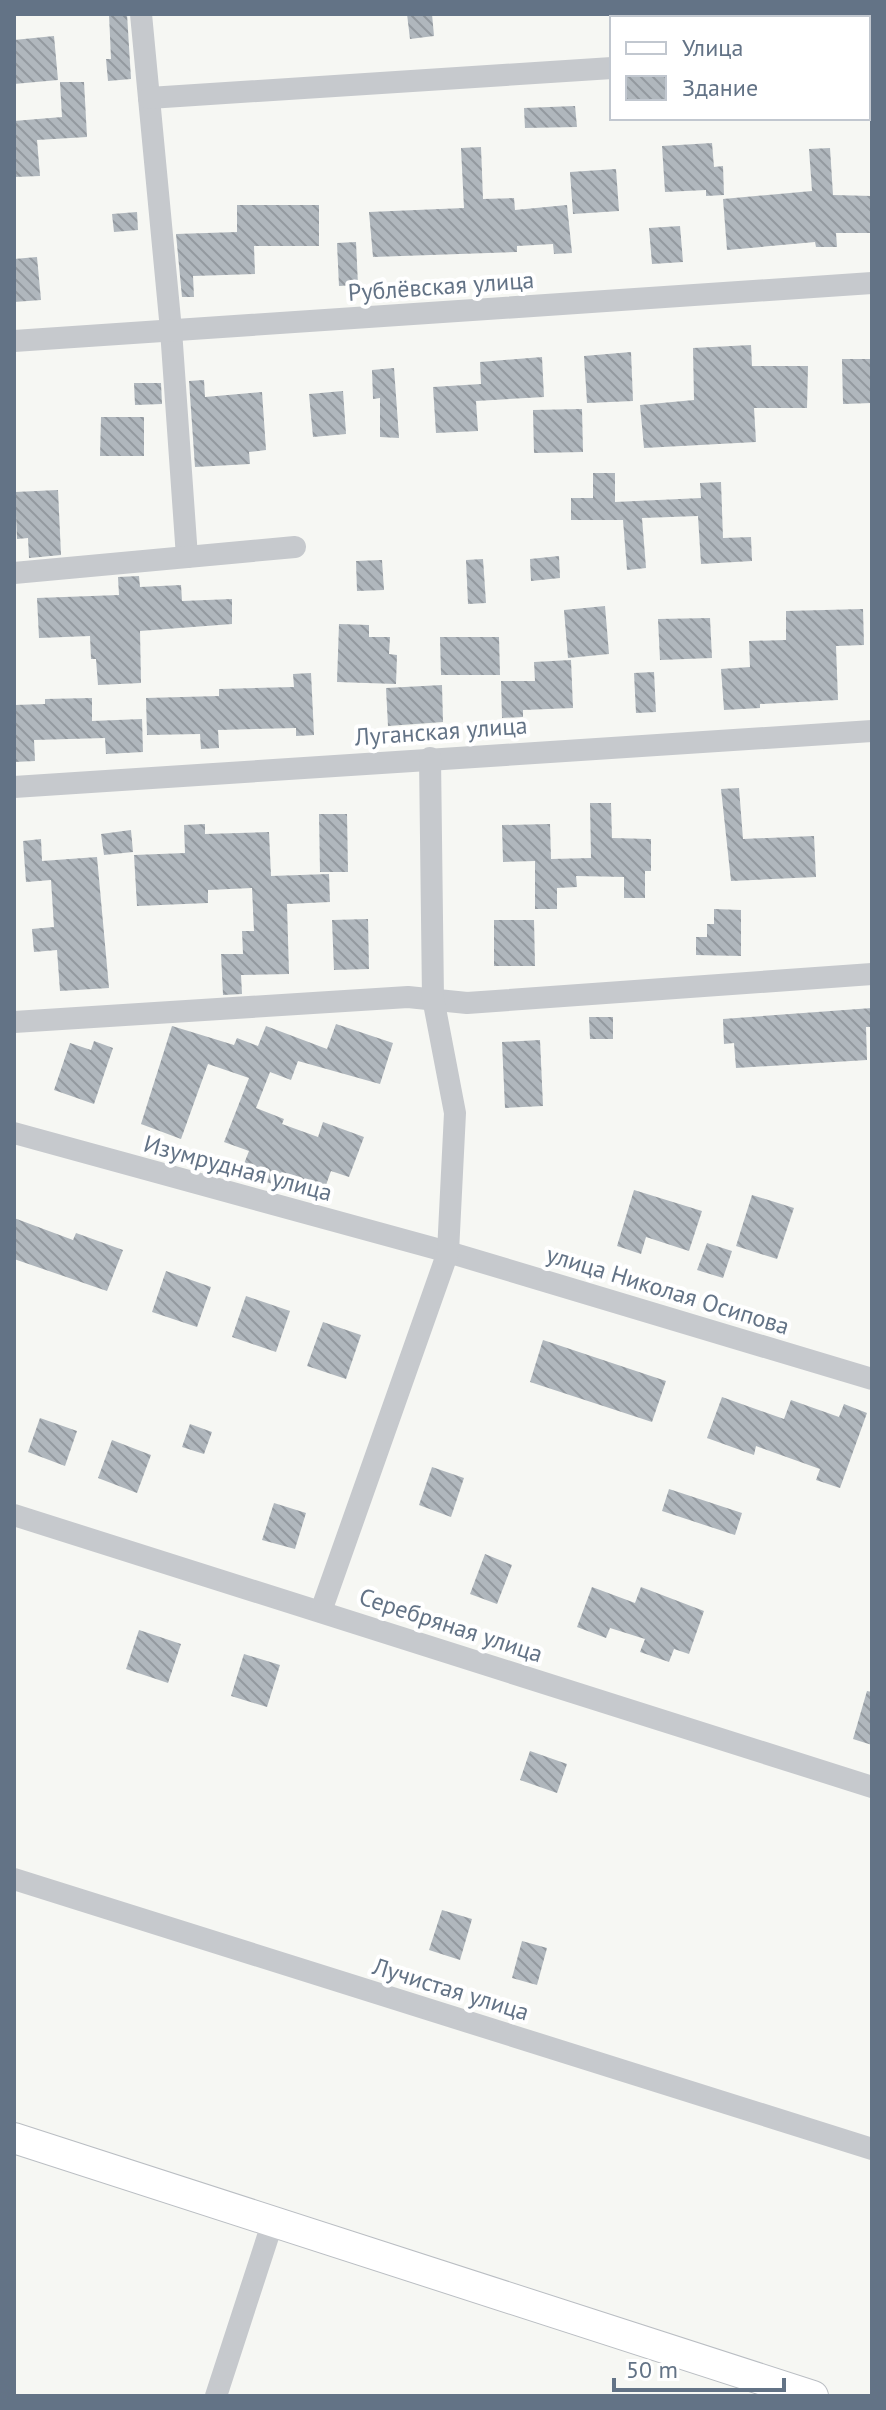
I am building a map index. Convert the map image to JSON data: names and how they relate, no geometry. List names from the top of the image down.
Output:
{
  "streets": {
    "street": [
      "Рублёвская улица",
      "Луганская улица",
      "Изумрудная улица",
      "улица Николая Осипова",
      "Серебряная улица",
      "Лучистая улица"
    ]
  },
  "crossings": [
    ["Изумрудная улица", "улица Николая Осипова"]
  ],
  "legend": ["Улица", "Здание"],
  "scale_bar": "50 m"
}
